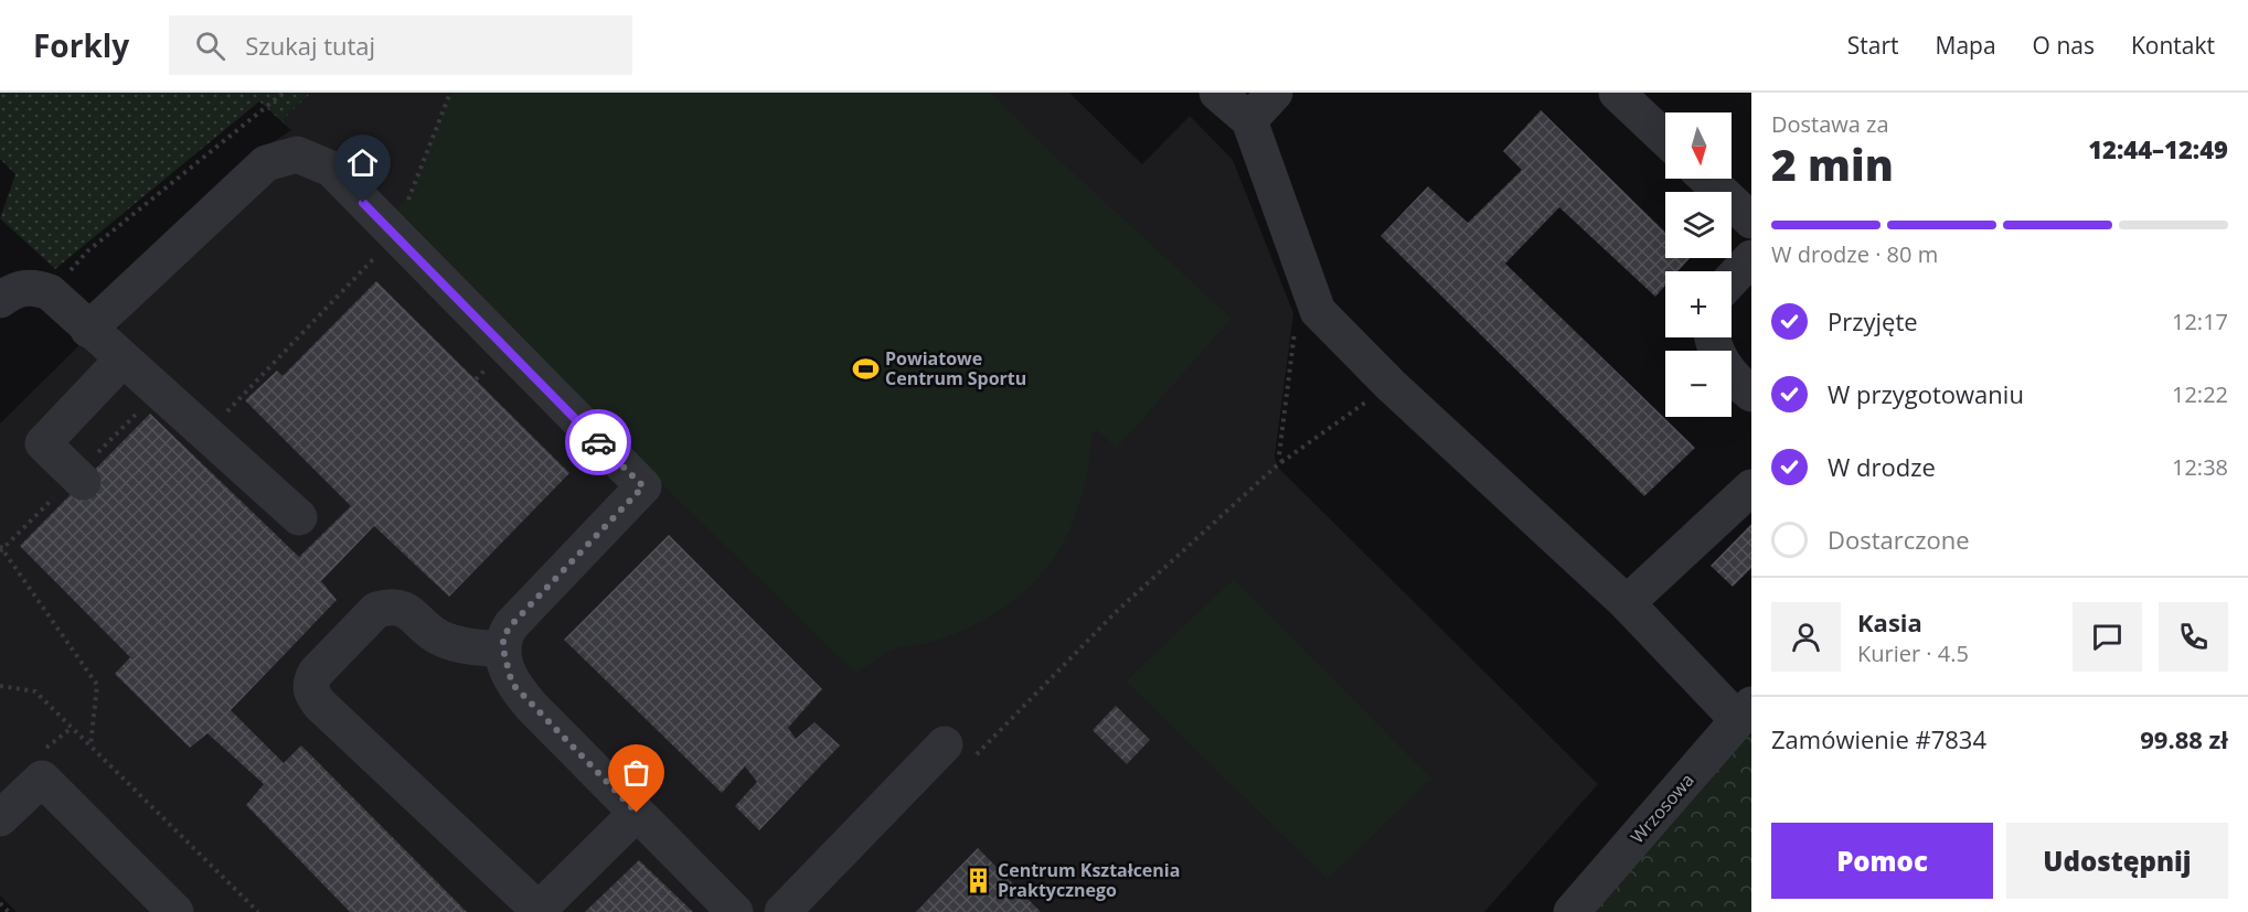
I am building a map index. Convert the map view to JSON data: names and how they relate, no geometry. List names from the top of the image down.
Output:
{
  "streets": {
    "street": ["Wrzosowa"]
  },
  "places": {
    "sports": ["Powiatowe Centrum Sportu"],
    "building": ["Centrum Kształcenia Praktycznego"]
  },
  "north": "bottom",
  "page": {
    "header": "Forkly",
    "search": "Szukaj tutaj",
    "nav": [
      "Start",
      "Mapa",
      "O nas",
      "Kontakt"
    ],
    "heading": ["2 min", "Dostawa za", "12:44–12:49"],
    "panel": [
      "Kasia",
      "Kurier · 4.5",
      "Zamówienie #7834",
      "99.88 zł"
    ],
    "map_buttons": ["+", "−"],
    "bar": "W drodze · 80 m",
    "list": [
      ["Przyjęte", "12:17"],
      ["W przygotowaniu", "12:22"],
      ["W drodze", "12:38"],
      "Dostarczone"
    ],
    "buttons": ["Pomoc", "Udostępnij"]
  }
}
